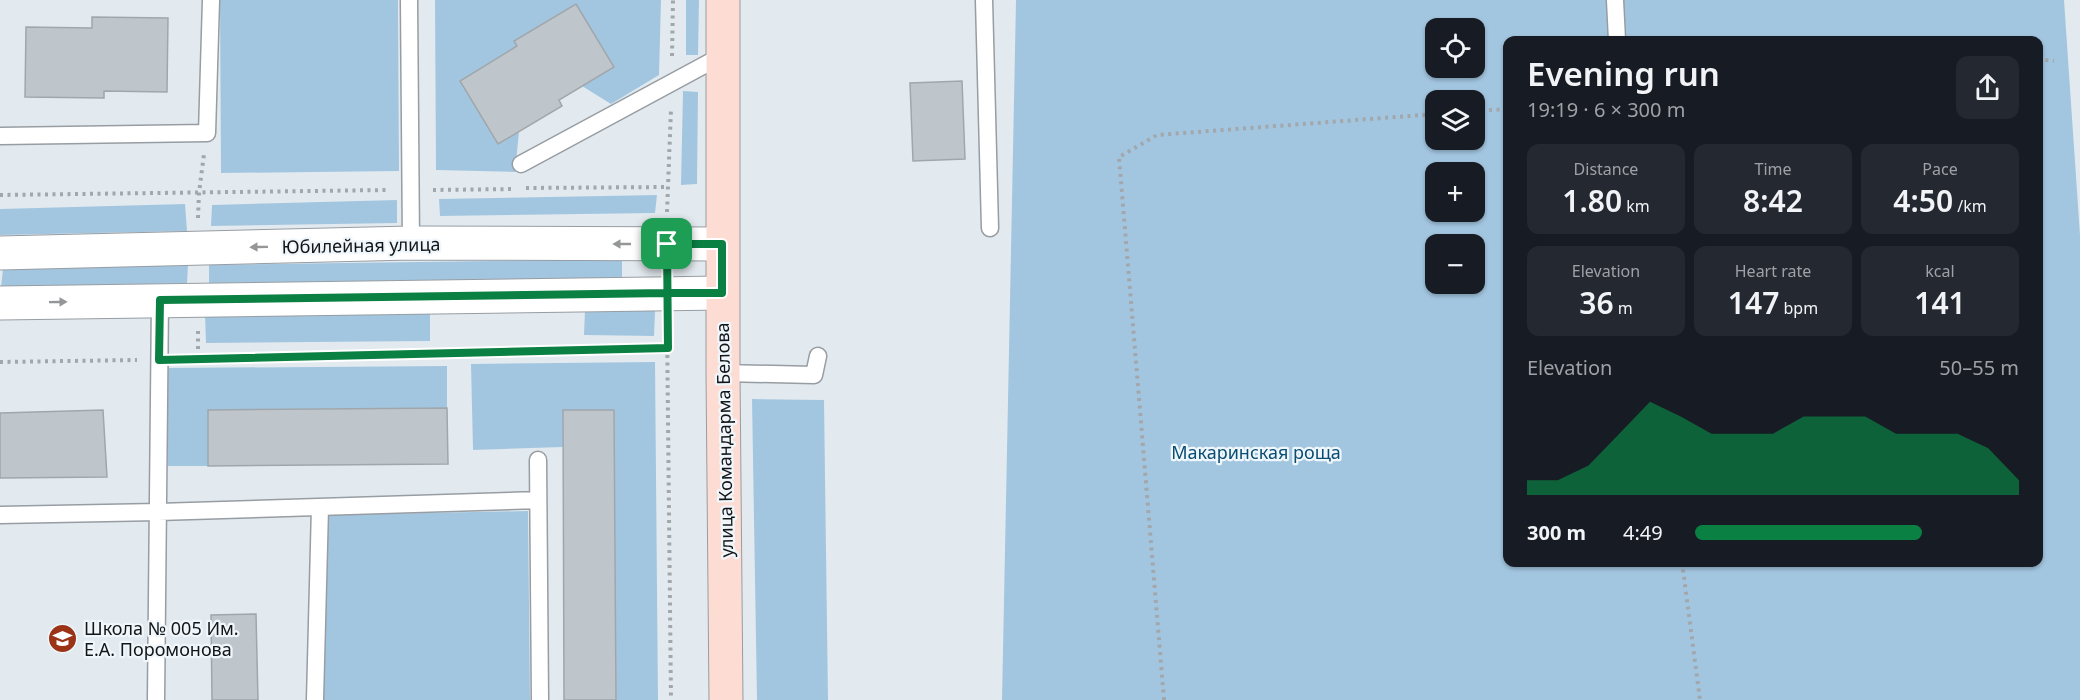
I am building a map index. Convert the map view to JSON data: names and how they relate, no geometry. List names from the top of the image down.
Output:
{
  "streets": {
    "main road": ["улица Командарма Белова"],
    "street": ["Юбилейная улица"]
  },
  "crossings": [
    ["Юбилейная улица", "улица Командарма Белова"]
  ],
  "parks": ["Макаринская роща"],
  "places": {
    "school or university": ["Школа № 005 Им. Е.А. Поромонова"]
  },
  "page": {
    "map_buttons": ["+", "−"],
    "heading": ["Evening run", "19:19 · 6 × 300 m"],
    "stats": [
      ["Distance", "1.80 km"],
      ["Time", "8:42"],
      ["Pace", "4:50 /km"],
      ["Elevation", "36 m"],
      ["Heart rate", "147 bpm"],
      ["kcal", "141"]
    ],
    "chart": ["Elevation", "50–55 m"],
    "list": [
      {
        "name": "300 m",
        "note": "4:49"
      }
    ]
  }
}
